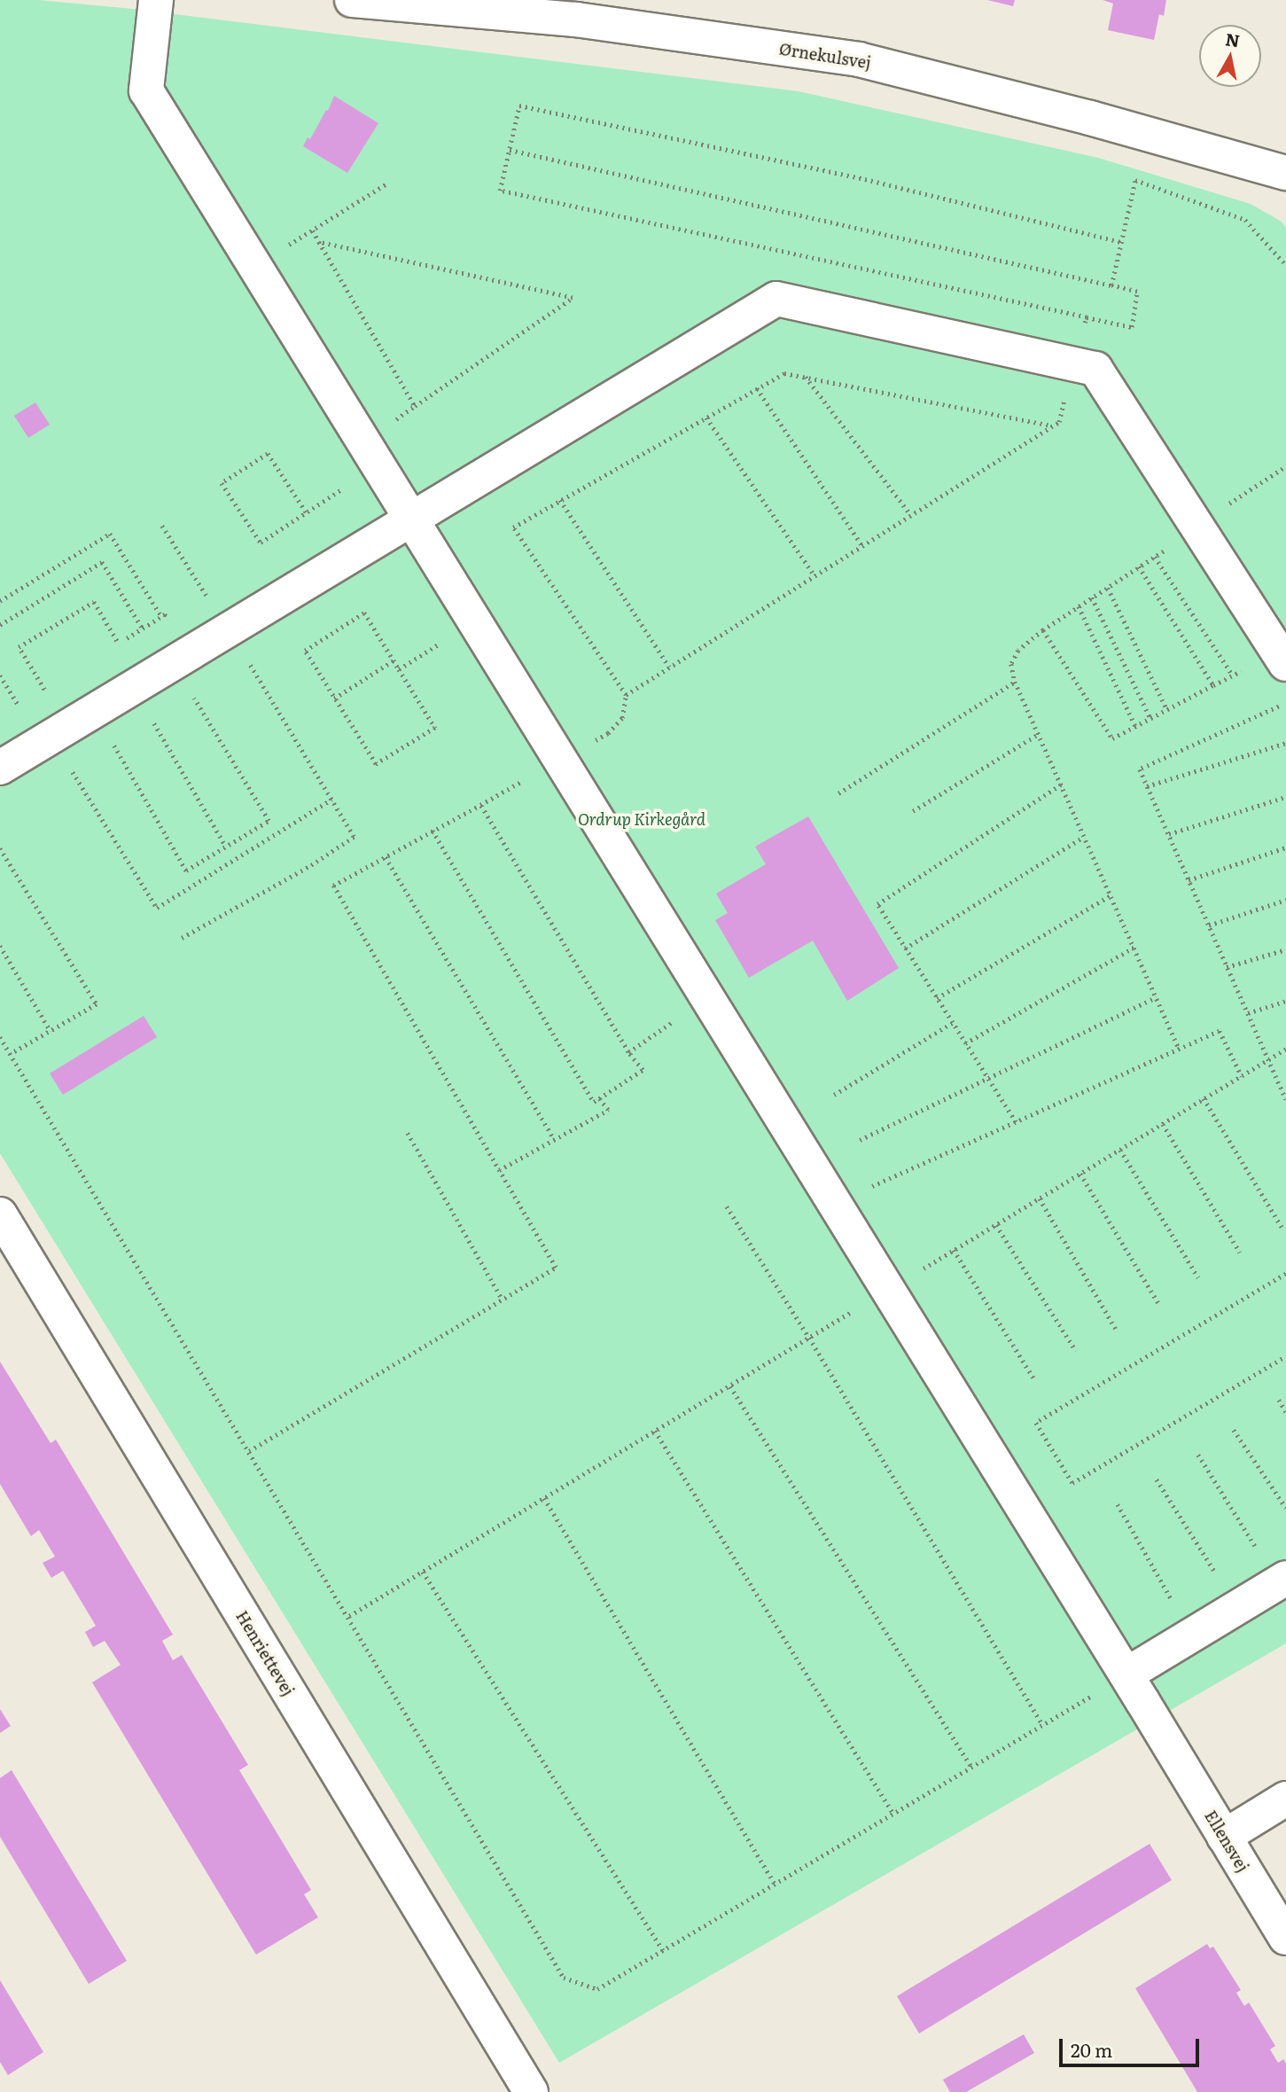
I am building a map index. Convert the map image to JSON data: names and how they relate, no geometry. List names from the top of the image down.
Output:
{
  "streets": {
    "street": ["Ørnekulsvej", "Henriettevej", "Ellensvej"]
  },
  "parks": ["Ordrup Kirkegård"],
  "scale_bar": "20 m",
  "north": "top"
}
